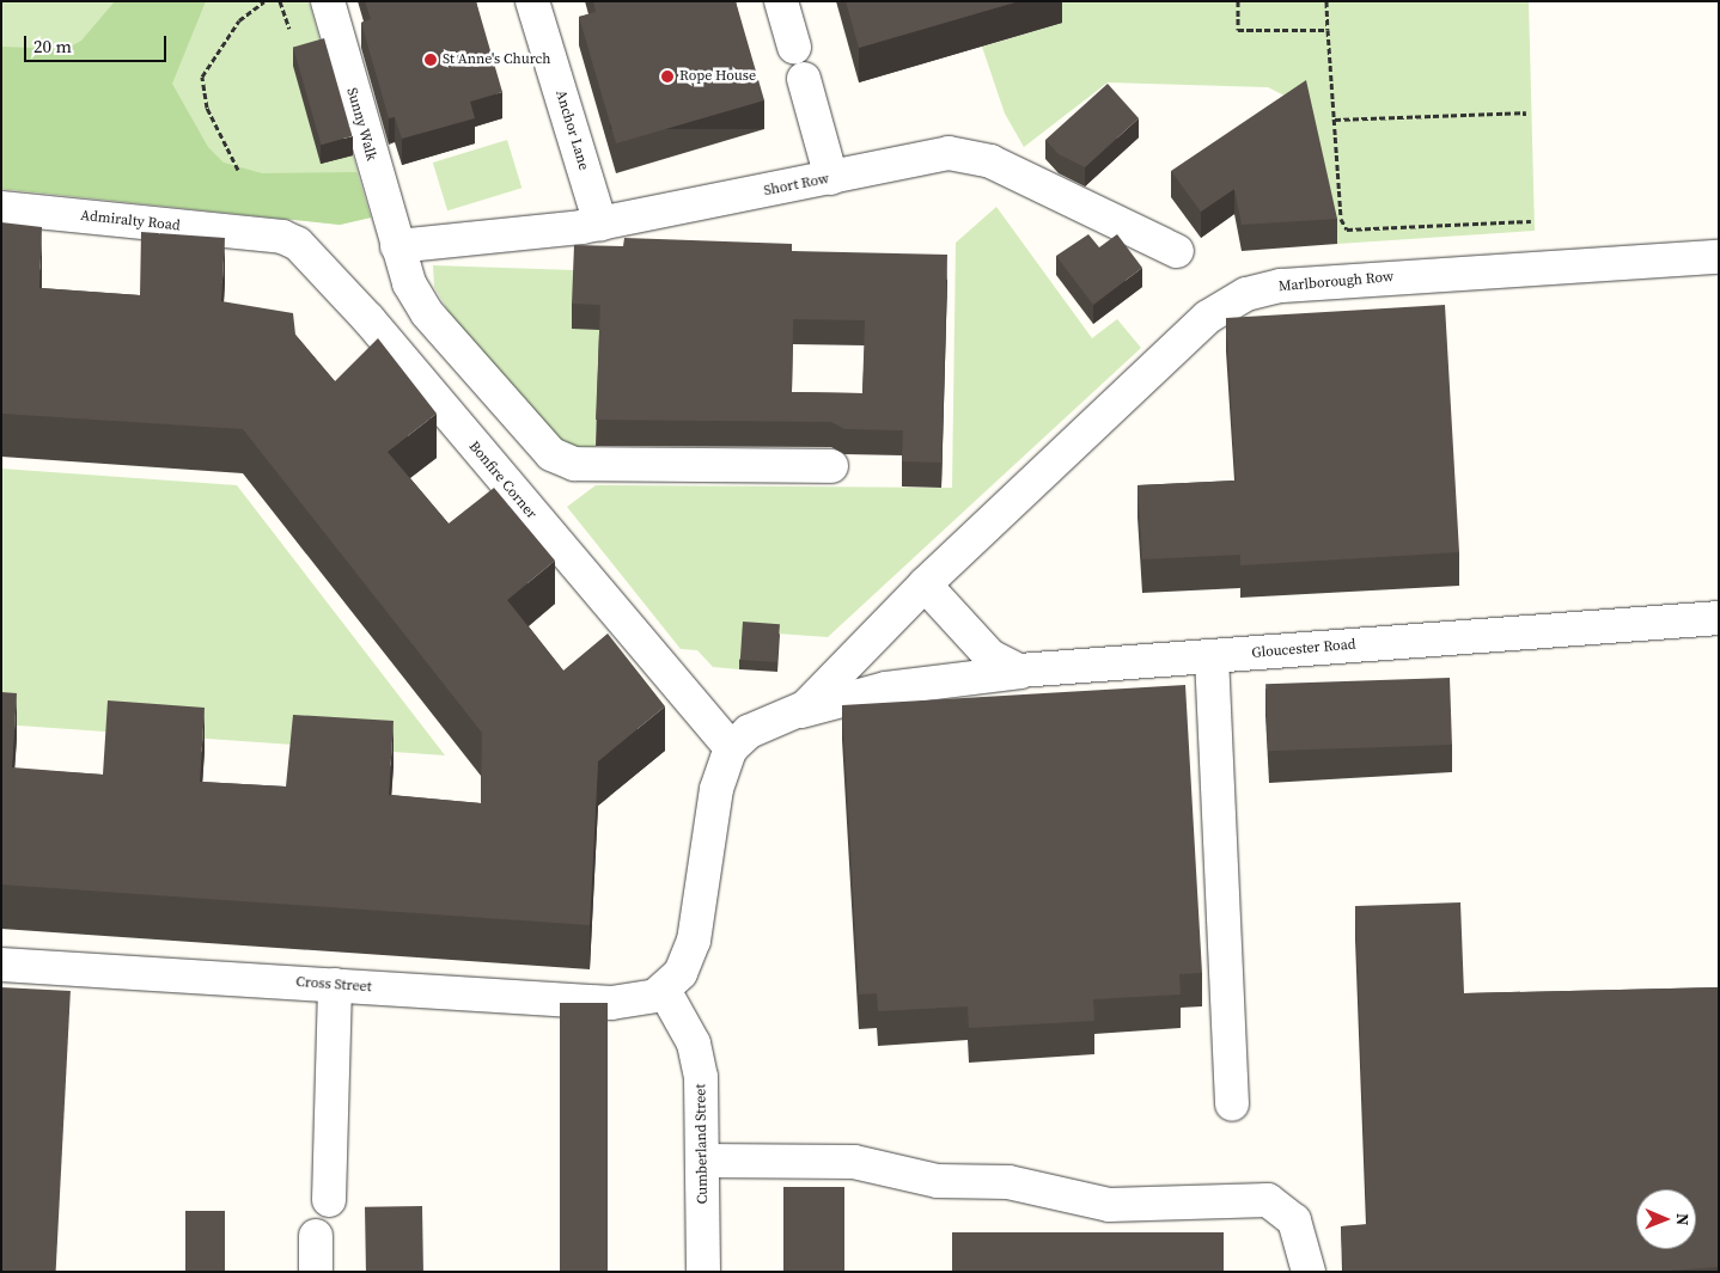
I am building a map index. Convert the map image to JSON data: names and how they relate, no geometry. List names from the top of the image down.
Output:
{
  "streets": {
    "street": [
      "Sunny Walk",
      "Anchor Lane",
      "Short Row",
      "Admiralty Road",
      "Marlborough Row",
      "Bonfire Corner",
      "Gloucester Road",
      "Cross Street",
      "Cumberland Street"
    ]
  },
  "crossings": [
    ["Sunny Walk", "Short Row"],
    ["Anchor Lane", "Short Row"],
    ["Admiralty Road", "Bonfire Corner"],
    ["Marlborough Row", "Gloucester Road"],
    ["Cross Street", "Cumberland Street"]
  ],
  "places": ["St Anne's Church", "Rope House"],
  "scale_bar": "20 m",
  "north": "right"
}
